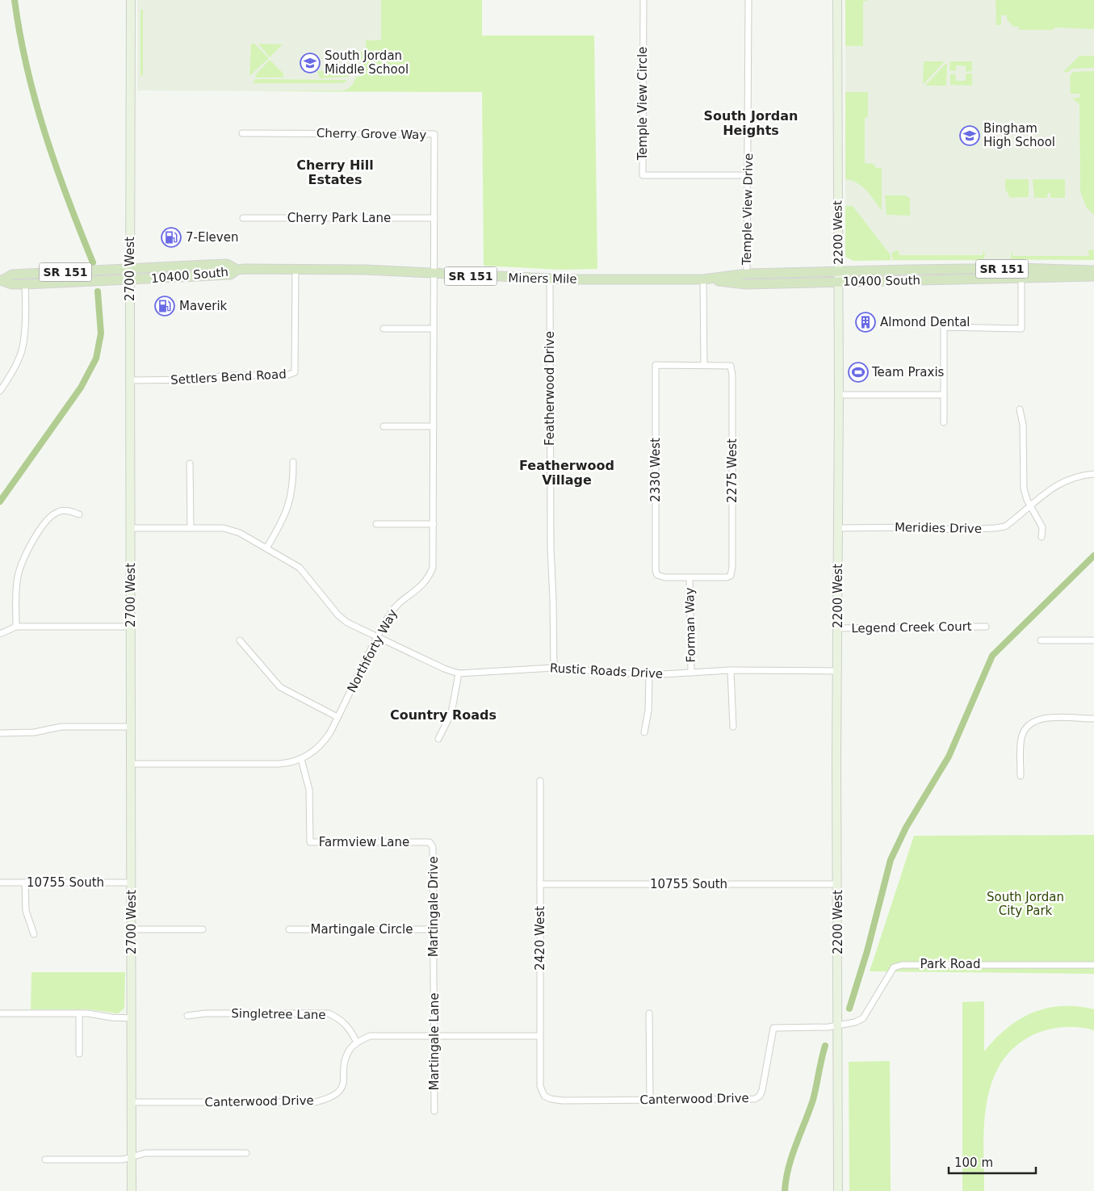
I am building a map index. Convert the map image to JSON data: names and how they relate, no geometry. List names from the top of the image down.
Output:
{
  "streets": {
    "main road": [
      "2200 West",
      "2700 West",
      "SR 151",
      "10400 South",
      "Miners Mile"
    ],
    "street": [
      "Temple View Circle",
      "Cherry Grove Way",
      "Temple View Drive",
      "Cherry Park Lane",
      "Settlers Bend Road",
      "Featherwood Drive",
      "2330 West",
      "2275 West",
      "Meridies Drive",
      "Forman Way",
      "Legend Creek Court",
      "Northforty Way",
      "Rustic Roads Drive",
      "Farmview Lane",
      "10755 South",
      "Martingale Drive",
      "Martingale Circle",
      "2420 West",
      "Park Road",
      "Singletree Lane",
      "Martingale Lane",
      "Canterwood Drive"
    ]
  },
  "crossings": [
    ["Temple View Circle", "Temple View Drive"],
    ["Cherry Grove Way", "Cherry Park Lane"],
    ["Cherry Grove Way", "Miners Mile"],
    ["Cherry Grove Way", "Northforty Way"],
    ["Temple View Drive", "Miners Mile"],
    ["2200 West", "10400 South"],
    ["2200 West", "Meridies Drive"],
    ["2200 West", "Legend Creek Court"],
    ["2200 West", "Rustic Roads Drive"],
    ["2200 West", "10755 South"],
    ["2200 West", "Park Road"],
    ["2200 West", "Canterwood Drive"],
    ["2700 West", "SR 151"],
    ["2700 West", "10400 South"],
    ["2700 West", "Settlers Bend Road"],
    ["2700 West", "Northforty Way"],
    ["2700 West", "Rustic Roads Drive"],
    ["2700 West", "10755 South"],
    ["2700 West", "Canterwood Drive"],
    ["SR 151", "10400 South"],
    ["10400 South", "Miners Mile"],
    ["Miners Mile", "Settlers Bend Road"],
    ["Miners Mile", "Featherwood Drive"],
    ["Miners Mile", "Northforty Way"],
    ["Featherwood Drive", "Rustic Roads Drive"],
    ["2330 West", "2275 West"],
    ["2330 West", "Forman Way"],
    ["2275 West", "Forman Way"],
    ["Forman Way", "Rustic Roads Drive"],
    ["Northforty Way", "Rustic Roads Drive"],
    ["Northforty Way", "Farmview Lane"],
    ["Farmview Lane", "Martingale Drive"],
    ["10755 South", "2420 West"],
    ["Martingale Drive", "Martingale Circle"],
    ["Martingale Drive", "Martingale Lane"],
    ["2420 West", "Canterwood Drive"],
    ["Park Road", "Canterwood Drive"],
    ["Singletree Lane", "Canterwood Drive"]
  ],
  "districts": [
    "South Jordan Heights",
    "Cherry Hill Estates",
    "Featherwood Village",
    "Country Roads"
  ],
  "parks": ["South Jordan City Park"],
  "places": {
    "school or university": ["South Jordan Middle School", "Bingham High School"],
    "fuel station": ["7-Eleven", "Maverik"],
    "building": ["Almond Dental"],
    "sports": ["Team Praxis"]
  },
  "scale_bar": "100 m"
}
